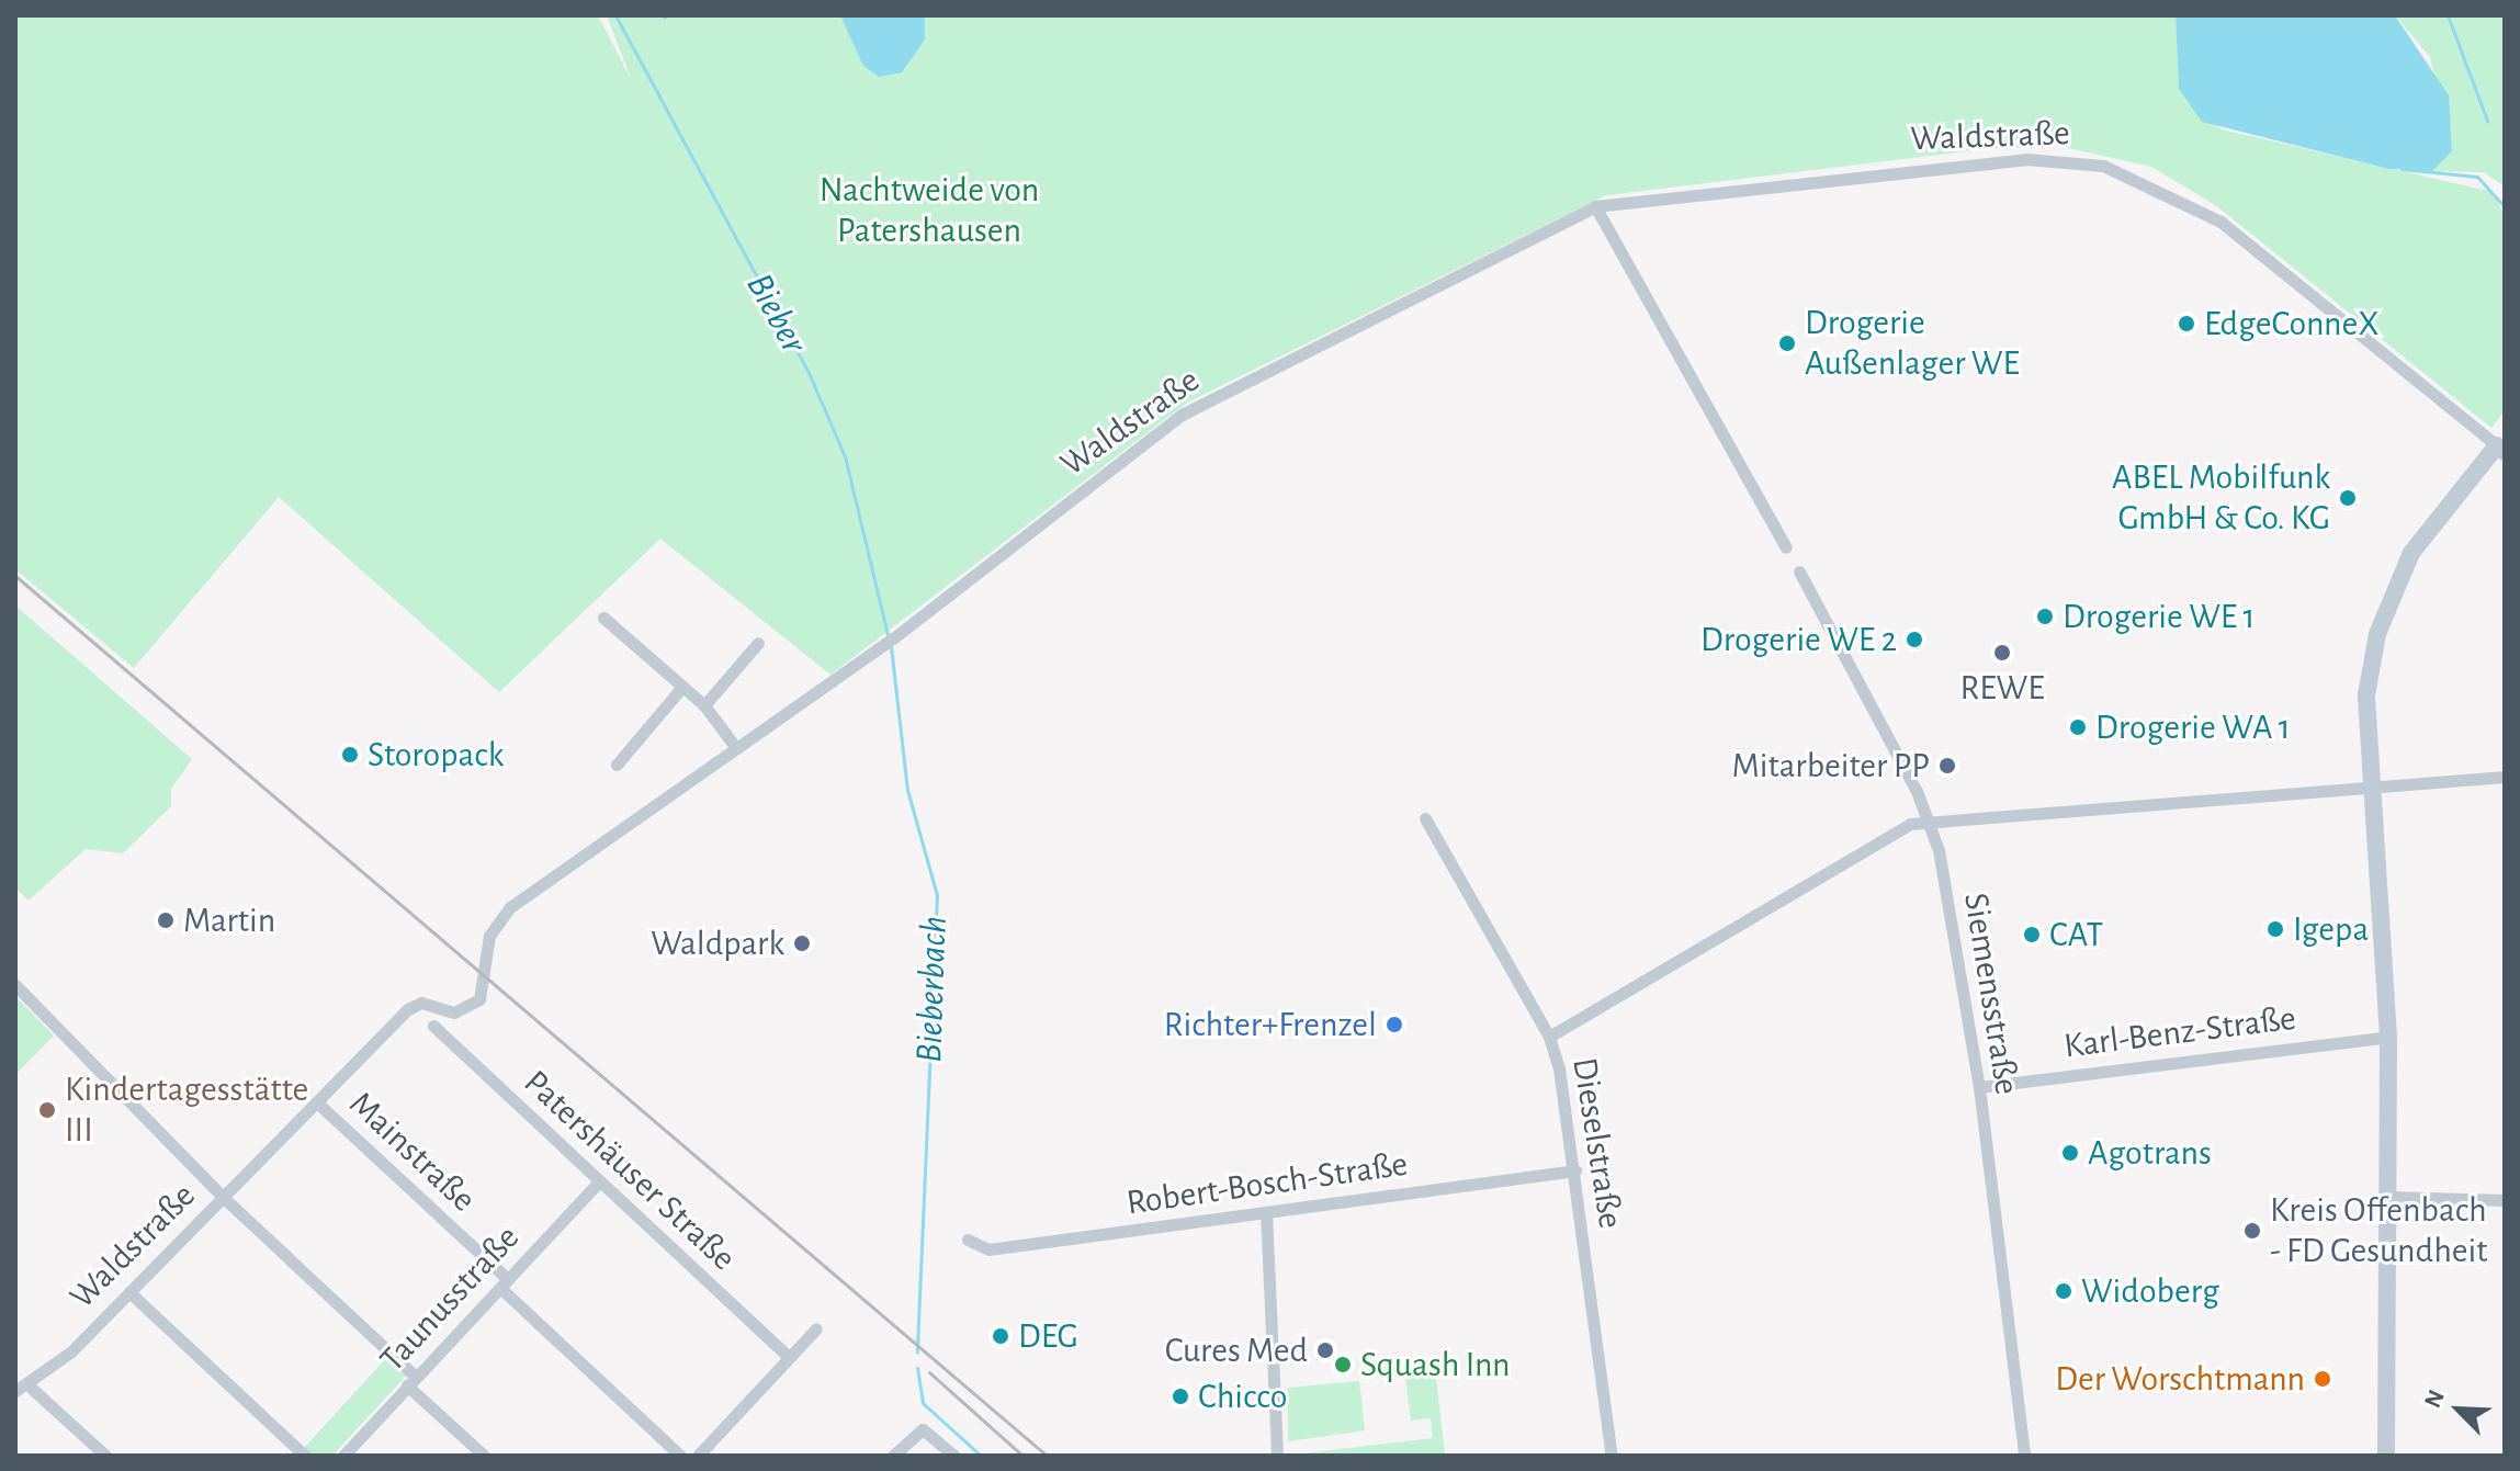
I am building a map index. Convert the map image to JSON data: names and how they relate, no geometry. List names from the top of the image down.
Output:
{
  "streets": {
    "street": [
      "Waldstraße",
      "Siemensstraße",
      "Karl-Benz-Straße",
      "Dieselstraße",
      "Mainstraße",
      "Patershäuser Straße",
      "Robert-Bosch-Straße",
      "Taunusstraße"
    ]
  },
  "crossings": [
    ["Waldstraße", "Mainstraße"],
    ["Siemensstraße", "Karl-Benz-Straße"],
    ["Dieselstraße", "Robert-Bosch-Straße"],
    ["Mainstraße", "Taunusstraße"],
    ["Patershäuser Straße", "Taunusstraße"]
  ],
  "water": ["Bieber", "Bieberbach"],
  "parks": ["Nachtweide von Patershausen"],
  "places": [
    "EdgeConneX",
    "Drogerie Außenlager WE",
    "ABEL Mobilfunk GmbH & Co. KG",
    "Drogerie WE 1",
    "Drogerie WE 2",
    "REWE",
    "Drogerie WA 1",
    "Storopack",
    "Mitarbeiter PP",
    "Martin",
    "Igepa",
    "CAT",
    "Waldpark",
    "Richter+Frenzel",
    "Kindertagesstätte III",
    "Agotrans",
    "Kreis Offenbach - FD Gesundheit",
    "Widoberg",
    "DEG",
    "Cures Med",
    "Squash Inn",
    "Der Worschtmann",
    "Chicco"
  ],
  "north": "top left"
}
